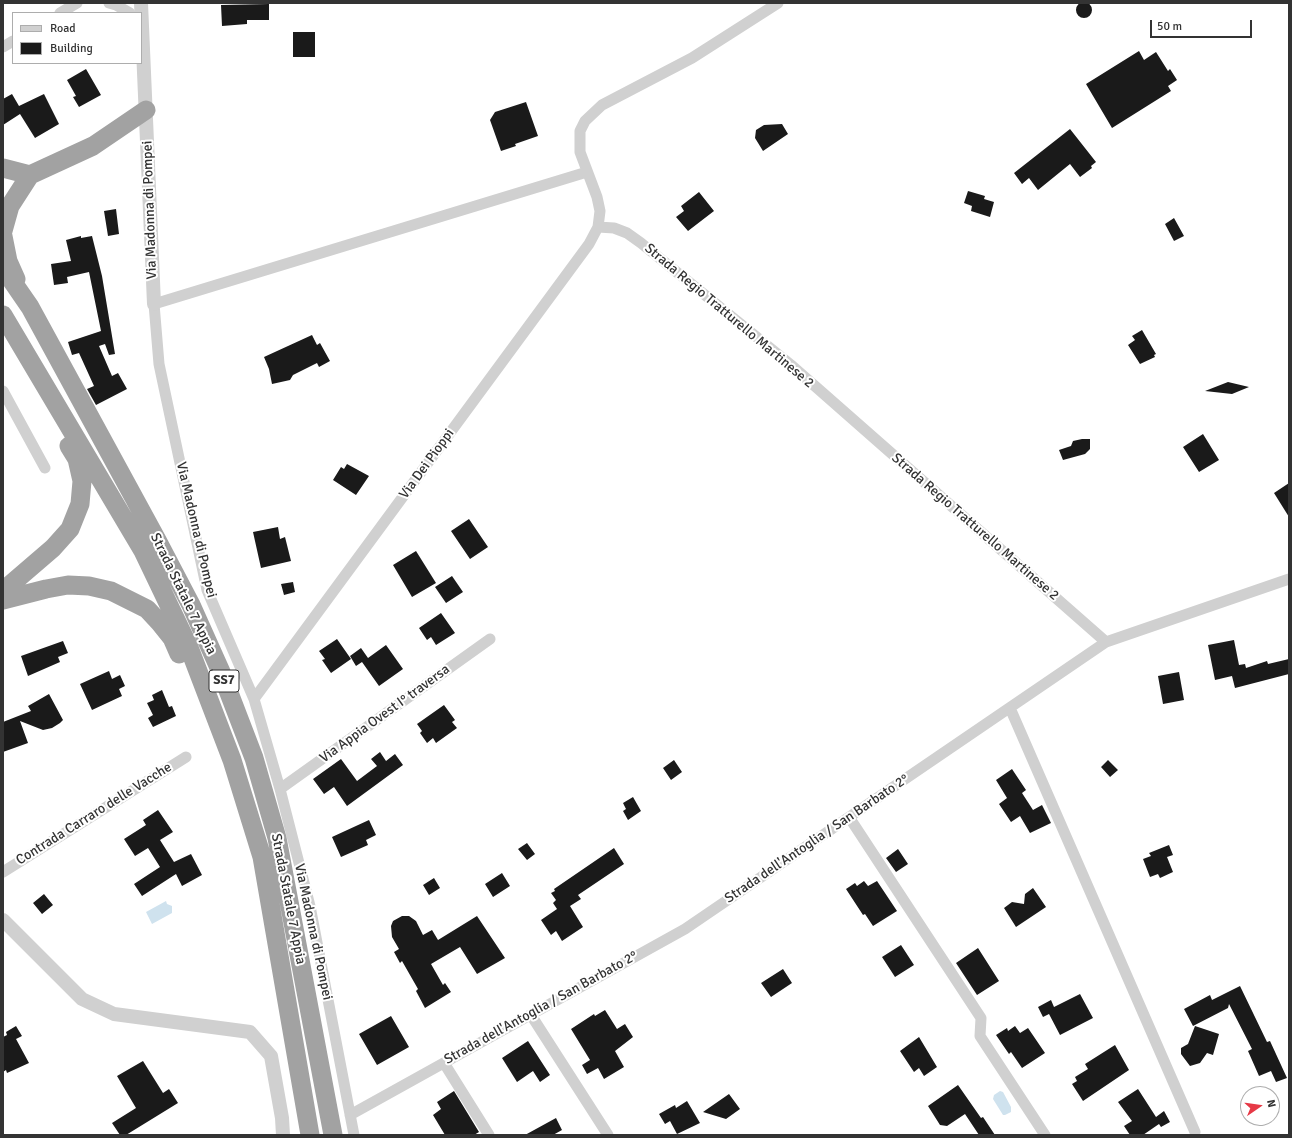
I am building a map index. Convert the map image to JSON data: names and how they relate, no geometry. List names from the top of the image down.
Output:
{
  "streets": {
    "highway": ["Strada Statale 7 Appia", "SS7"],
    "street": [
      "Via Madonna di Pompei",
      "Strada Regio Tratturello Martinese 2",
      "Via Dei Pioppi",
      "Via Appia Ovest I° traversa",
      "Contrada Carraro delle Vacche",
      "Strada dell'Antoglia / San Barbato 2°"
    ]
  },
  "crossings": [
    ["Via Madonna di Pompei", "Via Dei Pioppi"],
    ["Via Madonna di Pompei", "Via Appia Ovest I° traversa"],
    ["Via Madonna di Pompei", "Strada dell'Antoglia / San Barbato 2°"],
    ["Strada Regio Tratturello Martinese 2", "Via Dei Pioppi"],
    ["Strada Regio Tratturello Martinese 2", "Strada dell'Antoglia / San Barbato 2°"]
  ],
  "legend": ["Road", "Building"],
  "scale_bar": "50 m",
  "north": "right"
}
